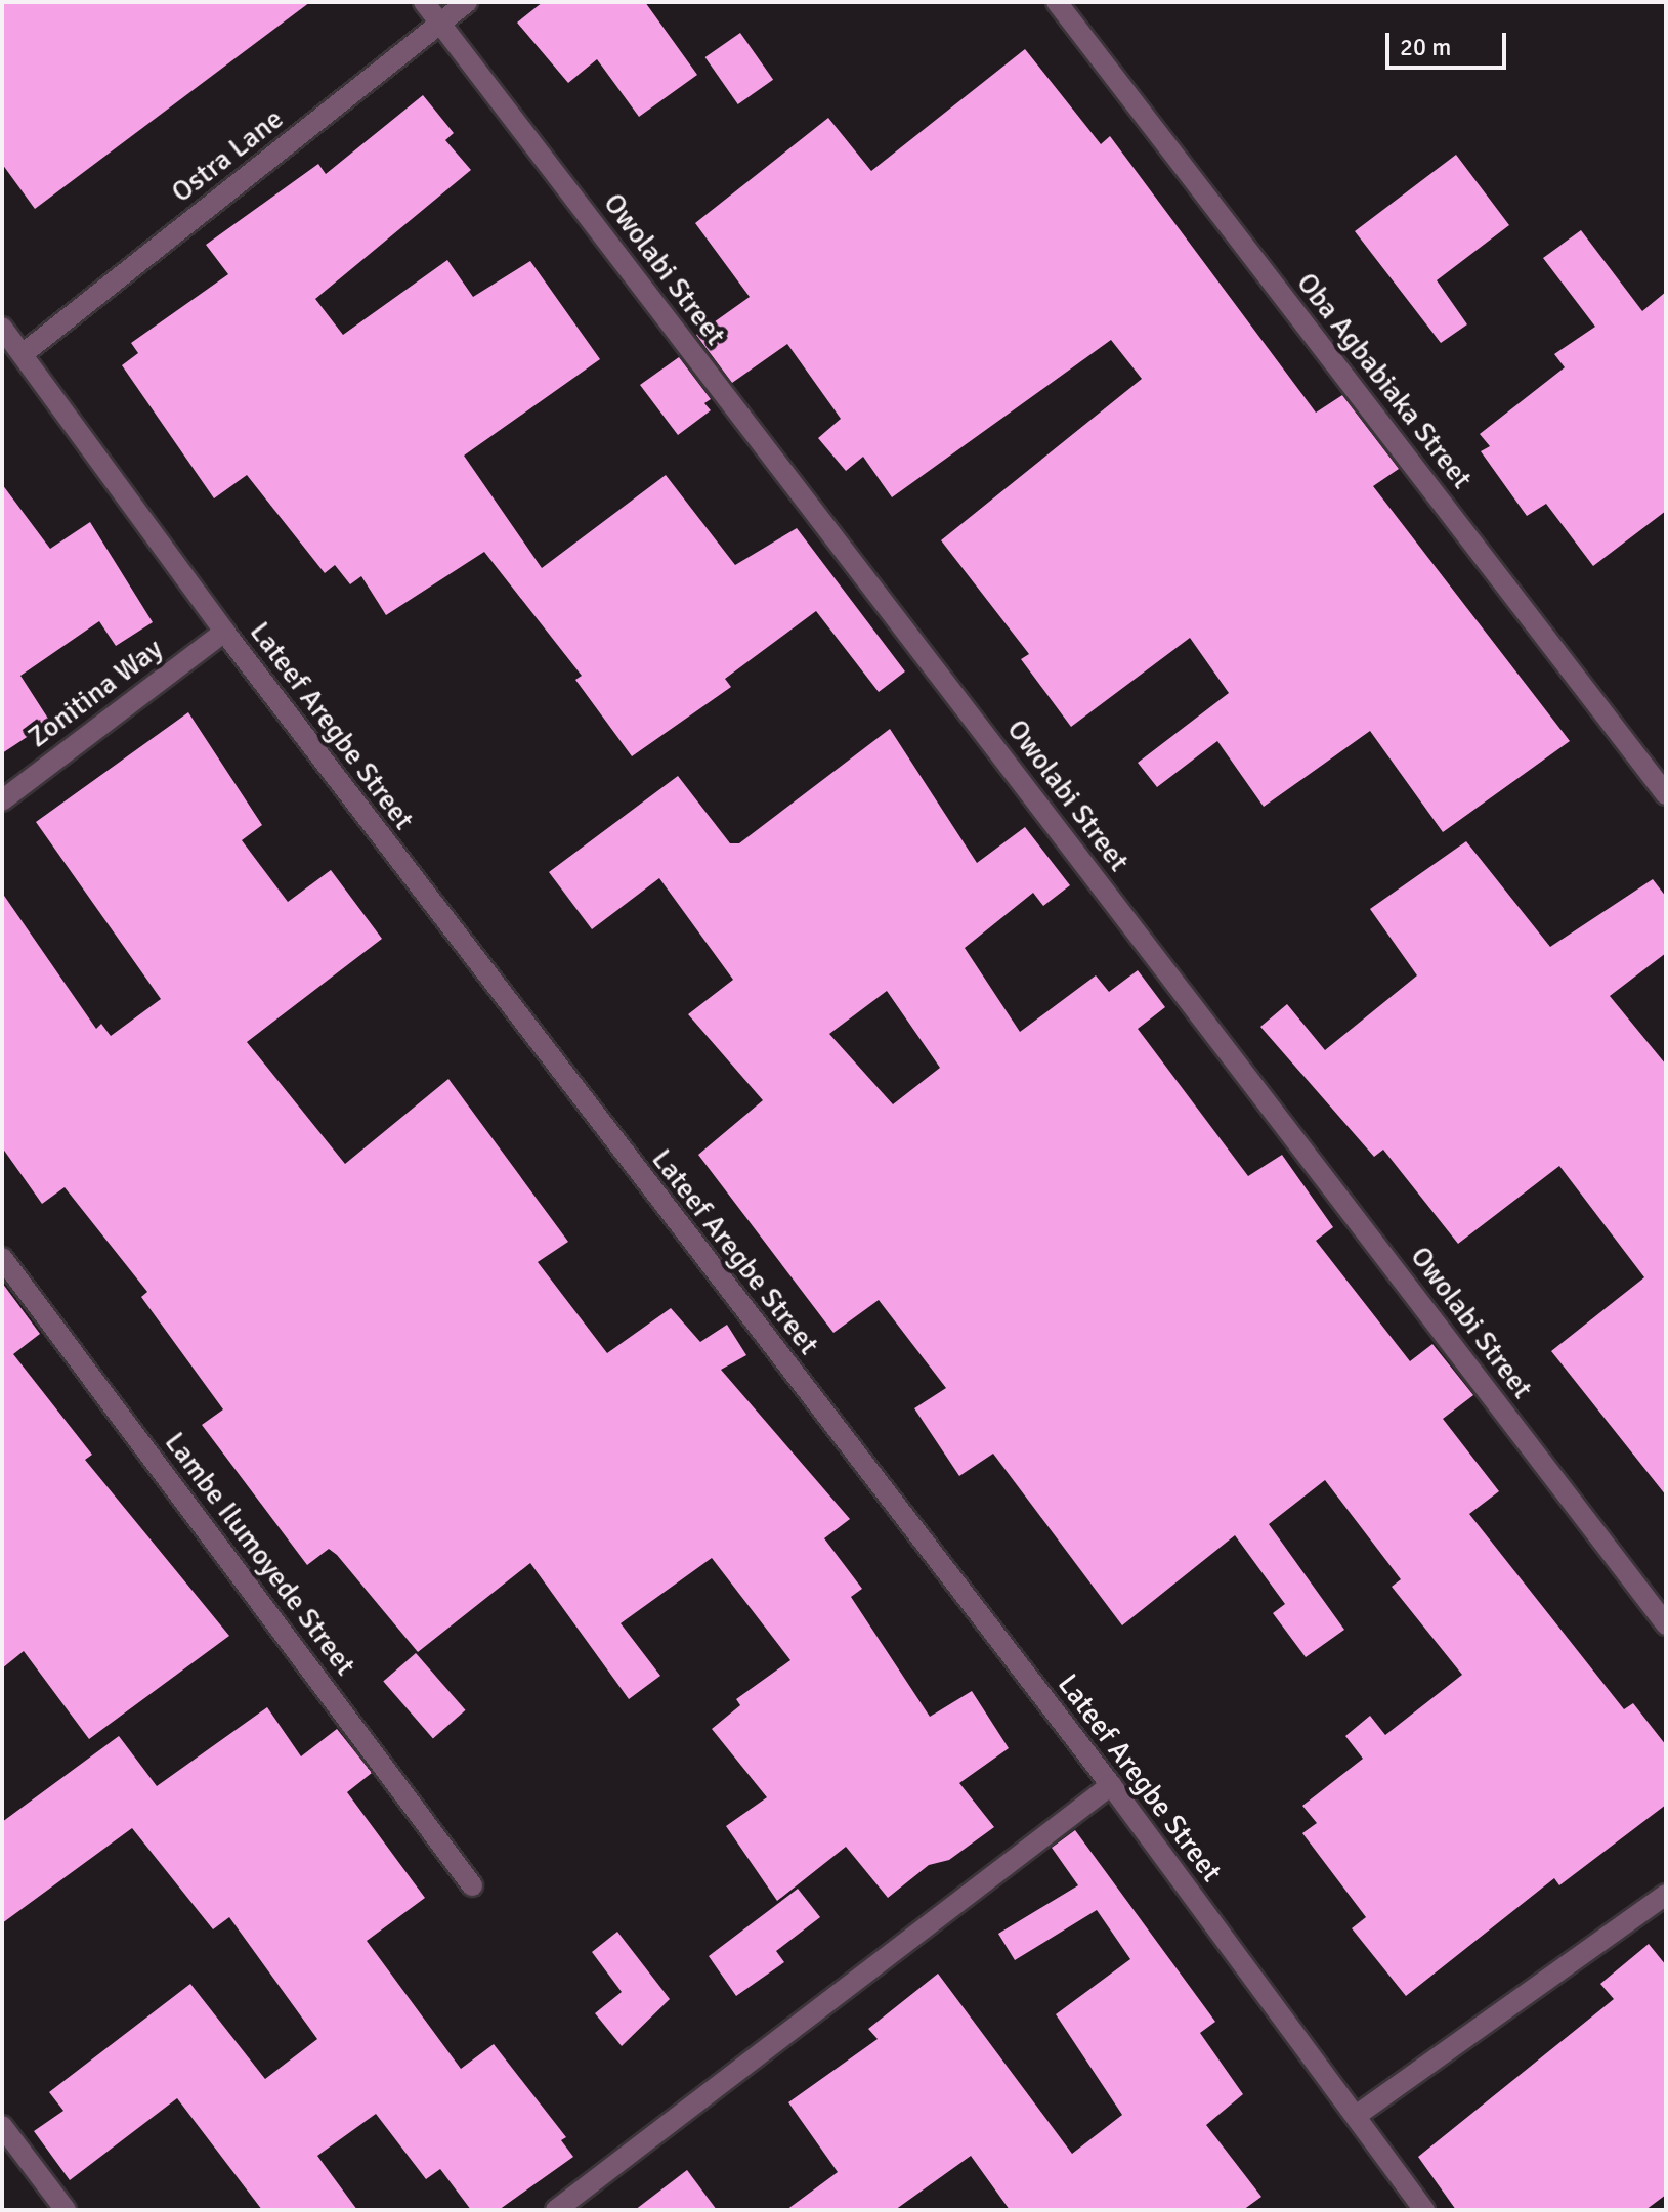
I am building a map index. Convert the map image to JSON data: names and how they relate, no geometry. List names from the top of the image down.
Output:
{
  "streets": {
    "street": [
      "Ostra Lane",
      "Owolabi Street",
      "Oba Agbabiaka Street",
      "Zonitina Way",
      "Lateef Aregbe Street",
      "Lambe Ilumoyede Street"
    ]
  },
  "crossings": [
    ["Ostra Lane", "Owolabi Street"],
    ["Ostra Lane", "Lateef Aregbe Street"],
    ["Zonitina Way", "Lateef Aregbe Street"]
  ],
  "scale_bar": "20 m"
}
